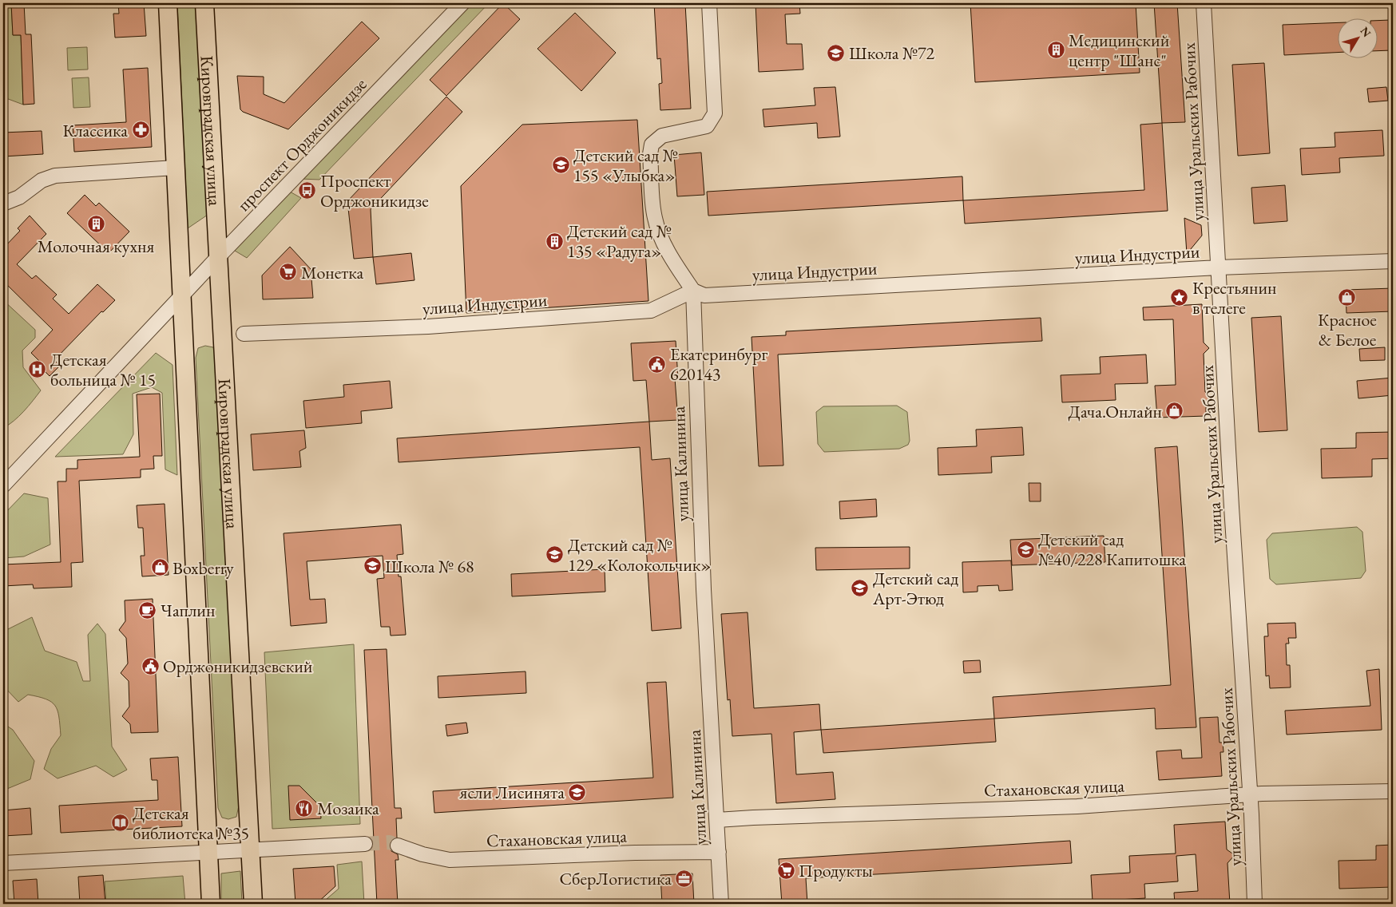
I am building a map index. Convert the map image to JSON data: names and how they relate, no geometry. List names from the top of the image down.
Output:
{
  "streets": {
    "main road": ["Кировградская улица"],
    "street": [
      "улица Уральских Рабочих",
      "проспект Орджоникидзе",
      "улица Индустрии",
      "улица Калинина",
      "Стахановская улица"
    ]
  },
  "crossings": [
    ["Кировградская улица", "проспект Орджоникидзе"],
    ["улица Уральских Рабочих", "улица Индустрии"],
    ["улица Уральских Рабочих", "Стахановская улица"],
    ["улица Индустрии", "улица Калинина"],
    ["улица Калинина", "Стахановская улица"]
  ],
  "places": {
    "building": ["Медицинский центр \"Шанс\"", "Молочная кухня", "Детский сад № 135 «Радуга»"],
    "school or university": [
      "Школа №72",
      "Детский сад № 155 «Улыбка»",
      "Детский сад №40/228 Капитошка",
      "Детский сад № 129 «Колокольчик»",
      "Школа № 68",
      "Детский сад Арт-Этюд",
      "ясли Лисинята"
    ],
    "pharmacy": ["Классика"],
    "bus stop": ["Проспект Орджоникидзе"],
    "supermarket": ["Монетка", "Продукты"],
    "place": ["Крестьянин в телеге"],
    "shop": ["Красное & Белое", "Дача.Онлайн", "Boxberry"],
    "public building": ["Екатеринбург 620143", "Орджоникидзевский"],
    "hospital": ["Детская больница № 15"],
    "cafe": ["Чаплин"],
    "restaurant": ["Мозаика"],
    "library": ["Детская библиотека №35"],
    "office": ["СберЛогистика"]
  },
  "north": "top right"
}
